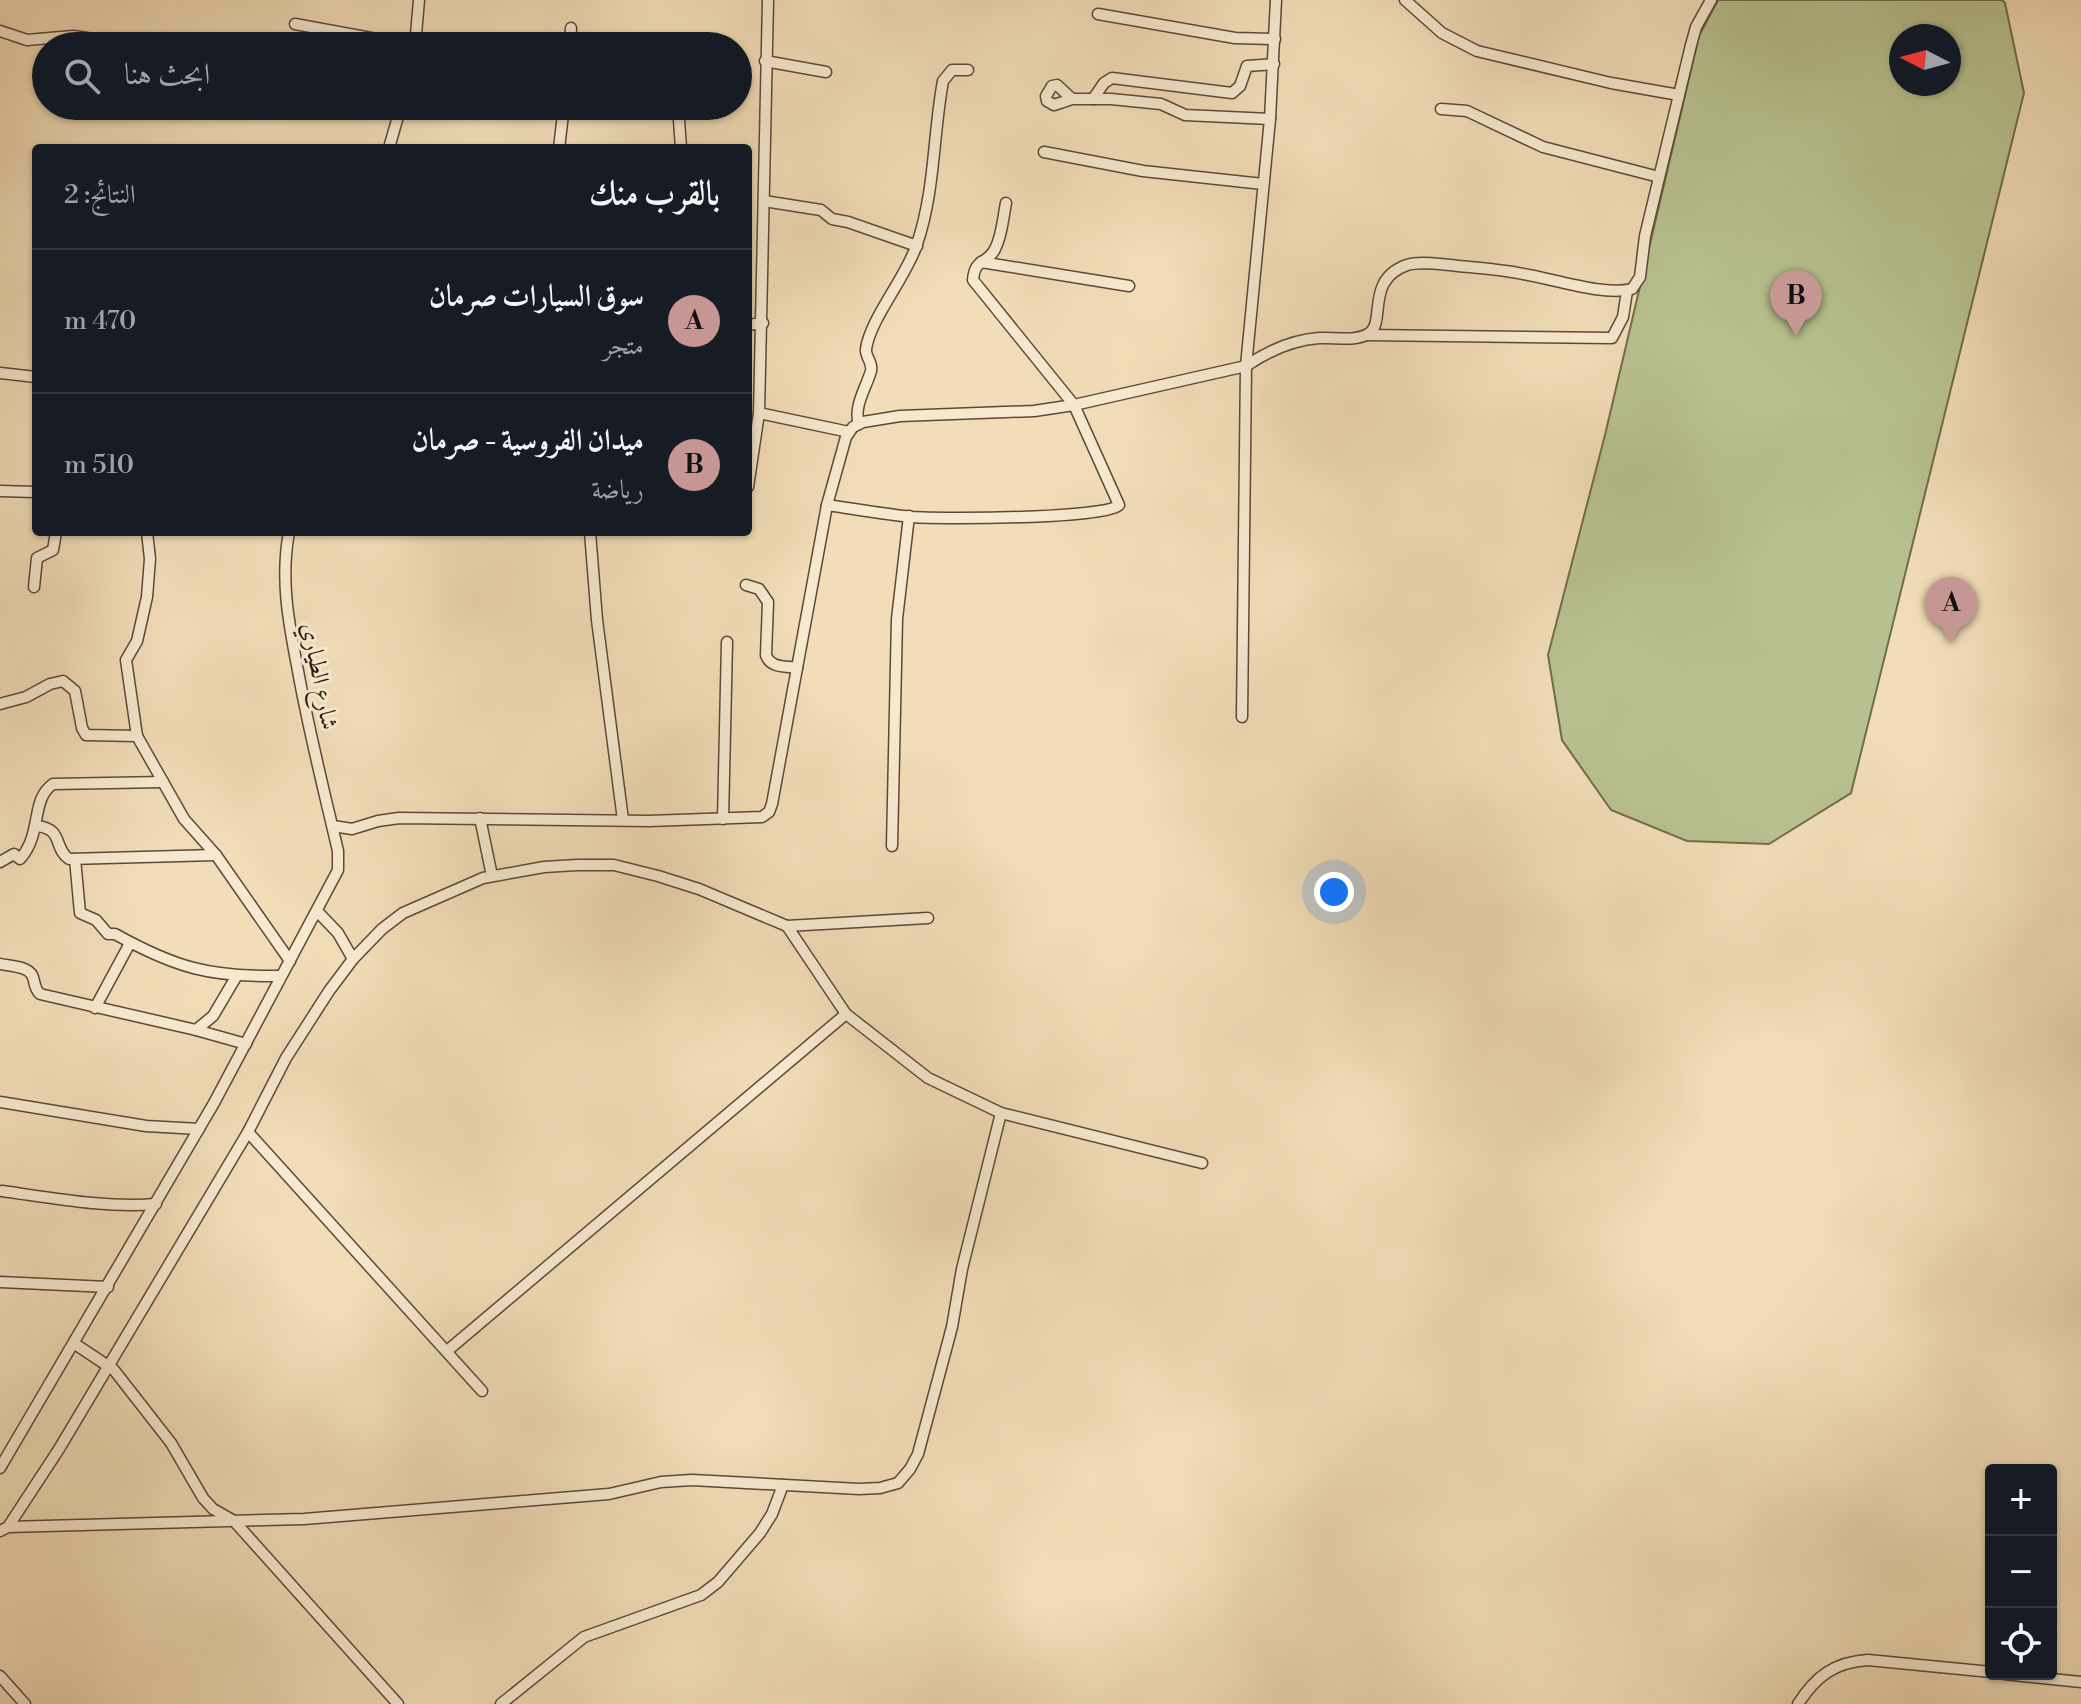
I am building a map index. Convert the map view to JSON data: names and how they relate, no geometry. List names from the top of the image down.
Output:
{
  "streets": {
    "street": ["شارع الطياري"]
  },
  "north": "left",
  "page": {
    "search": "ابحث هنا",
    "heading": ["بالقرب منك", "النتائج: 2"],
    "list": [
      {
        "mark": "A",
        "name": "سوق السيارات صرمان",
        "note": "متجر",
        "value": "470 m"
      },
      {
        "mark": "B",
        "name": "ميدان الفروسية - صرمان",
        "note": "رياضة",
        "value": "510 m"
      }
    ],
    "pins": ["B", "A"],
    "map_buttons": ["+", "−"]
  }
}
